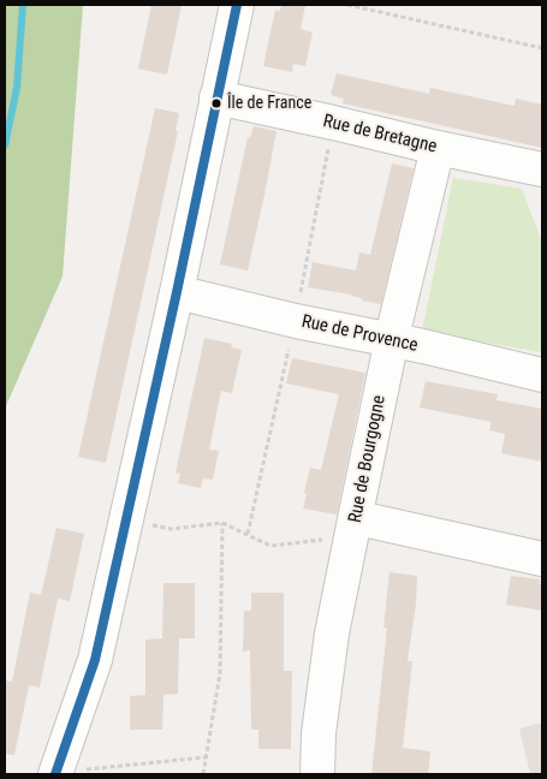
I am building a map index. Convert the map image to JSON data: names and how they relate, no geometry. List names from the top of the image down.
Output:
{
  "streets": {
    "street": ["Rue de Bretagne", "Rue de Provence", "Rue de Bourgogne"]
  },
  "crossings": [
    ["Rue de Bretagne", "Rue de Bourgogne"],
    ["Rue de Provence", "Rue de Bourgogne"]
  ],
  "places": ["Île de France"]
}
